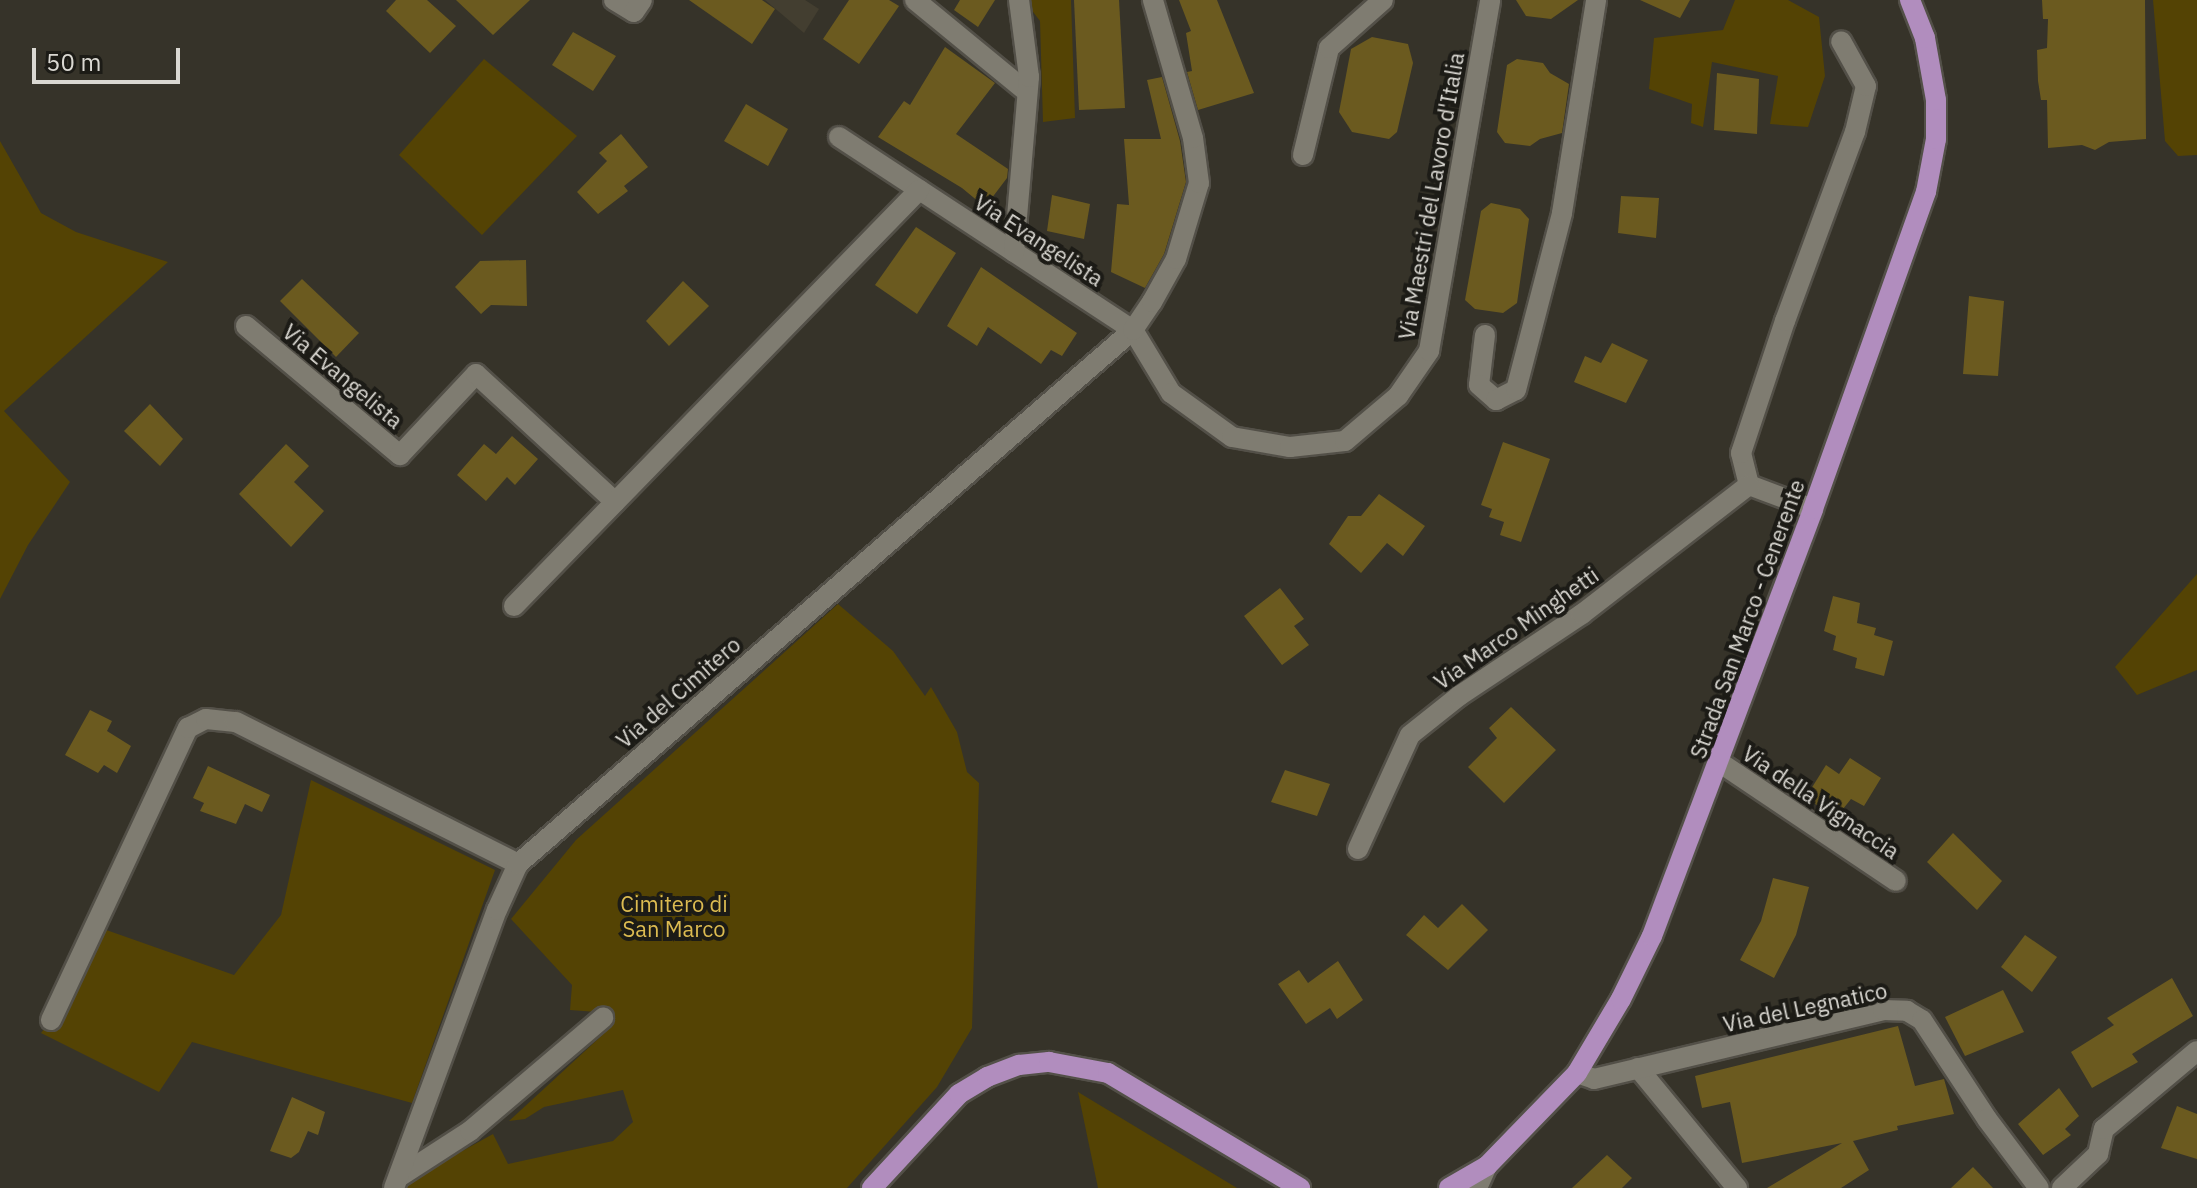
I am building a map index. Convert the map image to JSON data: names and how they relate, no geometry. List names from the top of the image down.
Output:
{
  "streets": {
    "main road": ["Strada San Marco - Cenerente"],
    "street": [
      "Via Maestri del Lavoro d'Italia",
      "Via Evangelista",
      "Via Marco Minghetti",
      "Via del Cimitero",
      "Via della Vignaccia",
      "Via del Legnatico"
    ]
  },
  "crossings": [
    ["Via Maestri del Lavoro d'Italia", "Via Evangelista"],
    ["Via Maestri del Lavoro d'Italia", "Via del Cimitero"],
    ["Via Evangelista", "Via del Cimitero"],
    ["Strada San Marco - Cenerente", "Via della Vignaccia"],
    ["Strada San Marco - Cenerente", "Via del Legnatico"]
  ],
  "parks": ["Cimitero di San Marco"],
  "scale_bar": "50 m"
}
